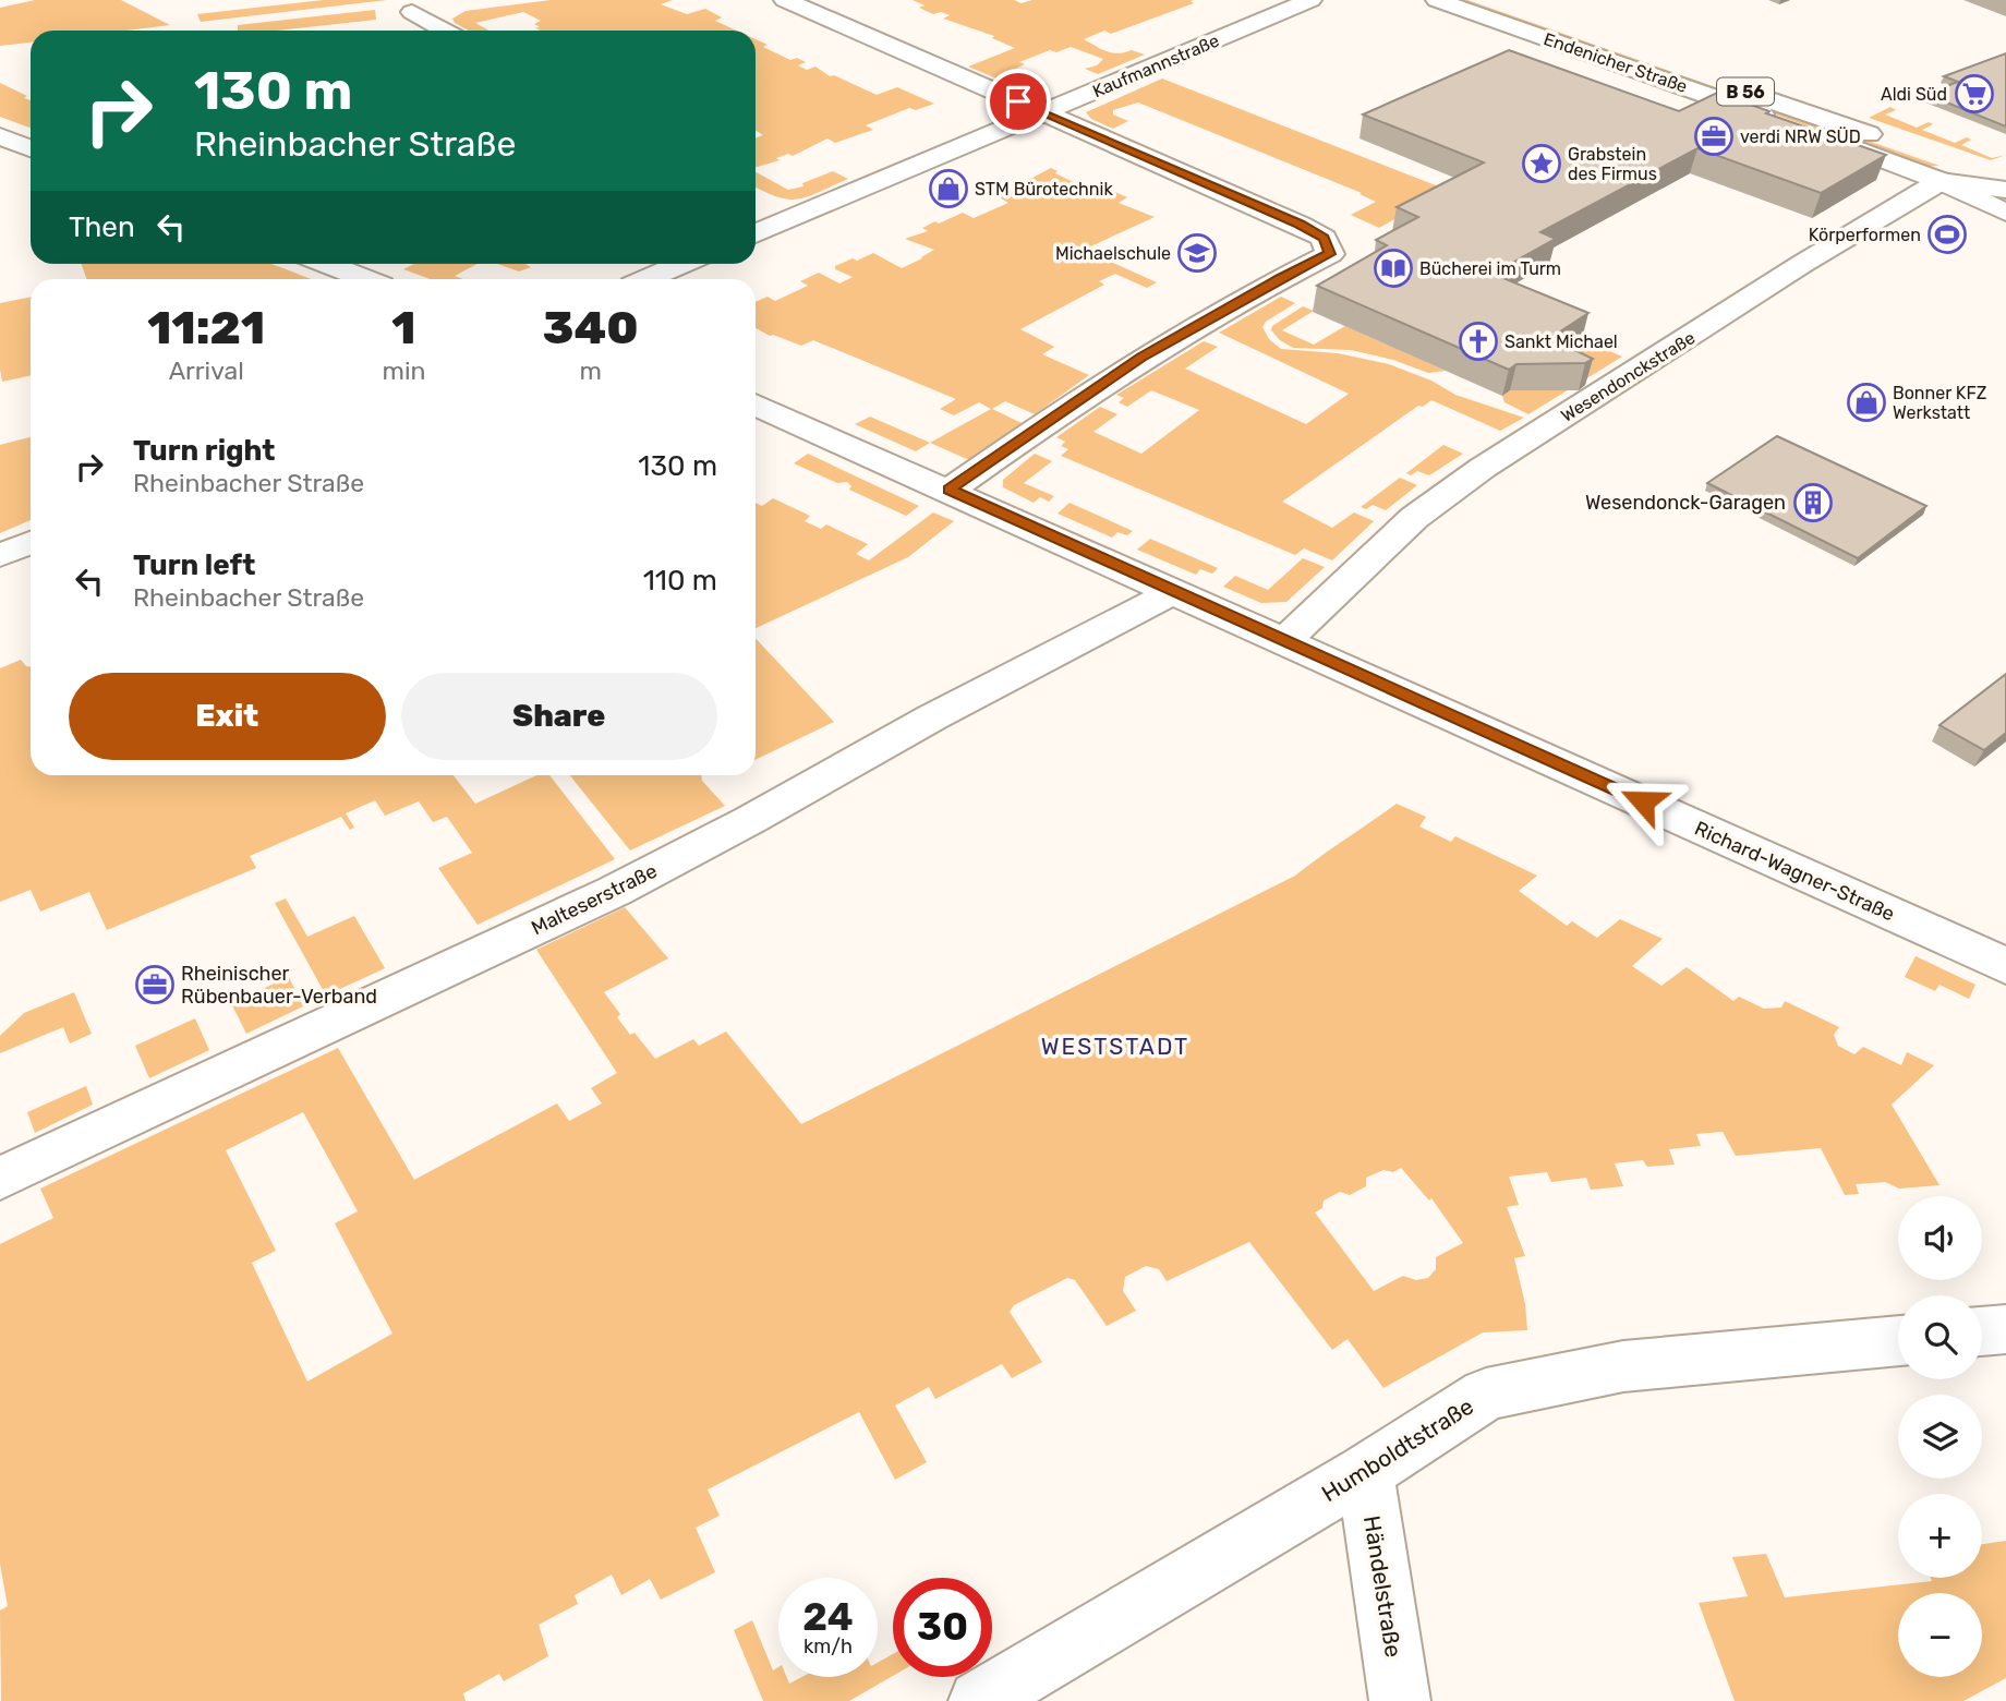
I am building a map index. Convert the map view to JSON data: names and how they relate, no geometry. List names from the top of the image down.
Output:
{
  "streets": {
    "street": [
      "Endenicher Straße",
      "Kaufmannstraße",
      "B 56",
      "Wesendonckstraße",
      "Richard-Wagner-Straße",
      "Malteserstraße",
      "Humboldtstraße",
      "Händelstraße"
    ]
  },
  "crossings": [
    ["Endenicher Straße", "Wesendonckstraße"],
    ["Wesendonckstraße", "Richard-Wagner-Straße"],
    ["Richard-Wagner-Straße", "Malteserstraße"],
    ["Humboldtstraße", "Händelstraße"]
  ],
  "districts": ["WESTSTADT"],
  "places": {
    "supermarket": ["Aldi Süd"],
    "office": ["verdi NRW SÜD", "Rheinischer Rübenbauer-Verband"],
    "place": ["Grabstein des Firmus"],
    "shop": ["STM Bürotechnik", "Bonner KFZ Werkstatt"],
    "sports": ["Körperformen"],
    "school or university": ["Michaelschule"],
    "library": ["Bücherei im Turm"],
    "church": ["Sankt Michael"],
    "building": ["Wesendonck-Garagen"]
  },
  "page": {
    "turn": ["130 m", "Rheinbacher Straße"],
    "then": "Then",
    "eta": [
      "11:21",
      "Arrival",
      "1",
      "min",
      "340",
      "m"
    ],
    "list": [
      {
        "name": "Turn right",
        "note": "Rheinbacher Straße",
        "value": "130 m"
      },
      {
        "name": "Turn left",
        "note": "Rheinbacher Straße",
        "value": "110 m"
      }
    ],
    "buttons": ["Exit", "Share"],
    "map_buttons": ["+", "−"],
    "speed": "24 km/h",
    "limit": "30"
  }
}
